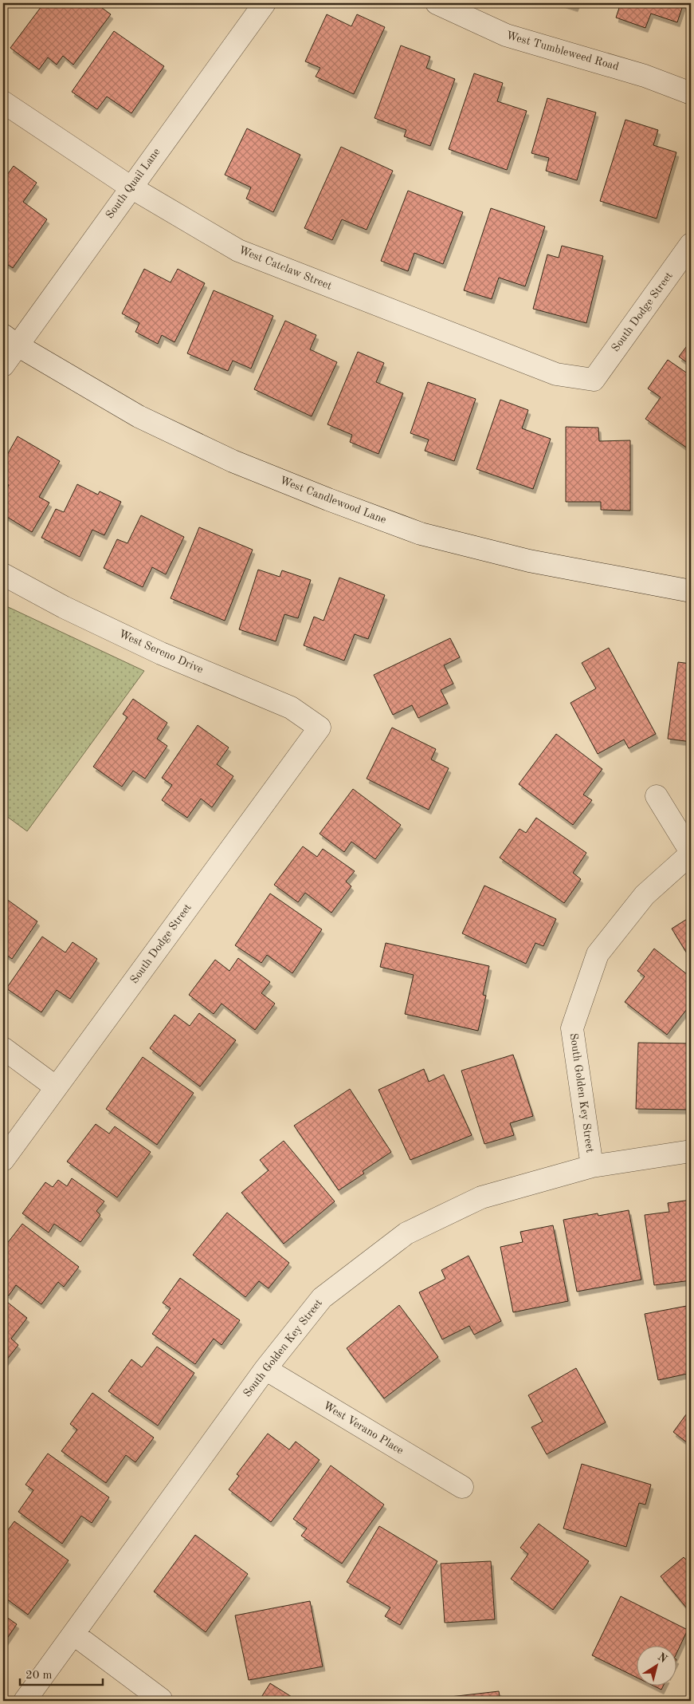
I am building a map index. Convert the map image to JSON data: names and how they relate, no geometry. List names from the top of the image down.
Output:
{
  "streets": {
    "street": [
      "West Tumbleweed Road",
      "South Quail Lane",
      "West Catclaw Street",
      "South Dodge Street",
      "West Candlewood Lane",
      "West Sereno Drive",
      "South Golden Key Street",
      "West Verano Place"
    ]
  },
  "crossings": [
    ["South Quail Lane", "West Catclaw Street"],
    ["South Quail Lane", "West Candlewood Lane"],
    ["West Catclaw Street", "South Dodge Street"],
    ["South Dodge Street", "West Sereno Drive"],
    ["South Golden Key Street", "West Verano Place"]
  ],
  "scale_bar": "20 m",
  "north": "top right"
}
